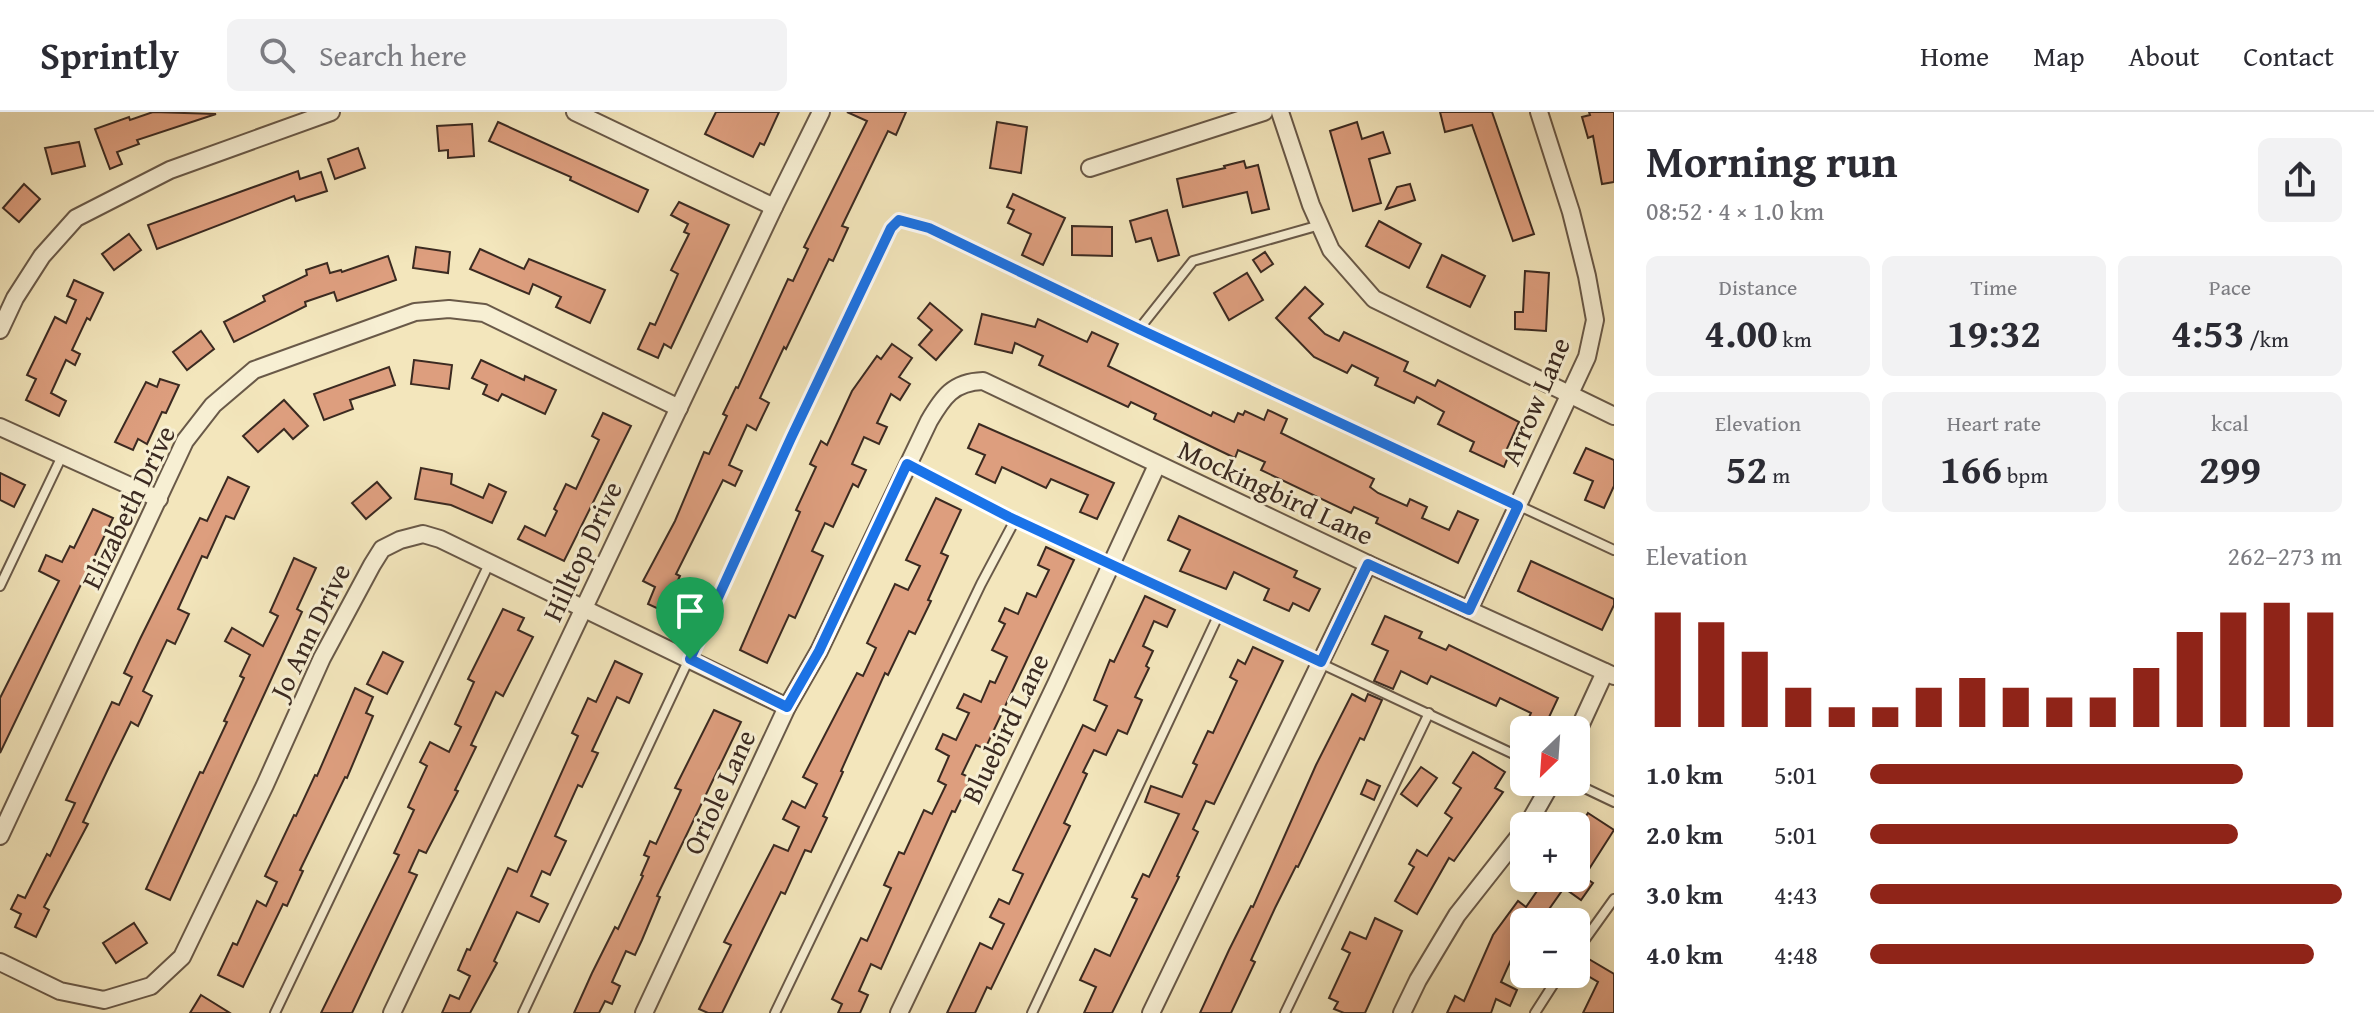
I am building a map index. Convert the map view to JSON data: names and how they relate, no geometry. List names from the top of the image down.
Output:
{
  "streets": {
    "street": [
      "Arrow Lane",
      "Mockingbird Lane",
      "Elizabeth Drive",
      "Hilltop Drive",
      "Jo Ann Drive",
      "Bluebird Lane",
      "Oriole Lane"
    ]
  },
  "crossings": [
    ["Arrow Lane", "Mockingbird Lane"],
    ["Mockingbird Lane", "Bluebird Lane"],
    ["Mockingbird Lane", "Oriole Lane"],
    ["Elizabeth Drive", "Hilltop Drive"],
    ["Hilltop Drive", "Jo Ann Drive"],
    ["Jo Ann Drive", "Oriole Lane"]
  ],
  "north": "bottom left",
  "page": {
    "header": "Sprintly",
    "search": "Search here",
    "nav": [
      "Home",
      "Map",
      "About",
      "Contact"
    ],
    "heading": ["Morning run", "08:52 · 4 × 1.0 km"],
    "stats": [
      ["Distance", "4.00 km"],
      ["Time", "19:32"],
      ["Pace", "4:53 /km"],
      ["Elevation", "52 m"],
      ["Heart rate", "166 bpm"],
      ["kcal", "299"]
    ],
    "chart": ["Elevation", "262–273 m"],
    "map_buttons": ["+", "−"],
    "list": [
      {
        "name": "1.0 km",
        "note": "5:01"
      },
      {
        "name": "2.0 km",
        "note": "5:01"
      },
      {
        "name": "3.0 km",
        "note": "4:43"
      },
      {
        "name": "4.0 km",
        "note": "4:48"
      }
    ]
  }
}
